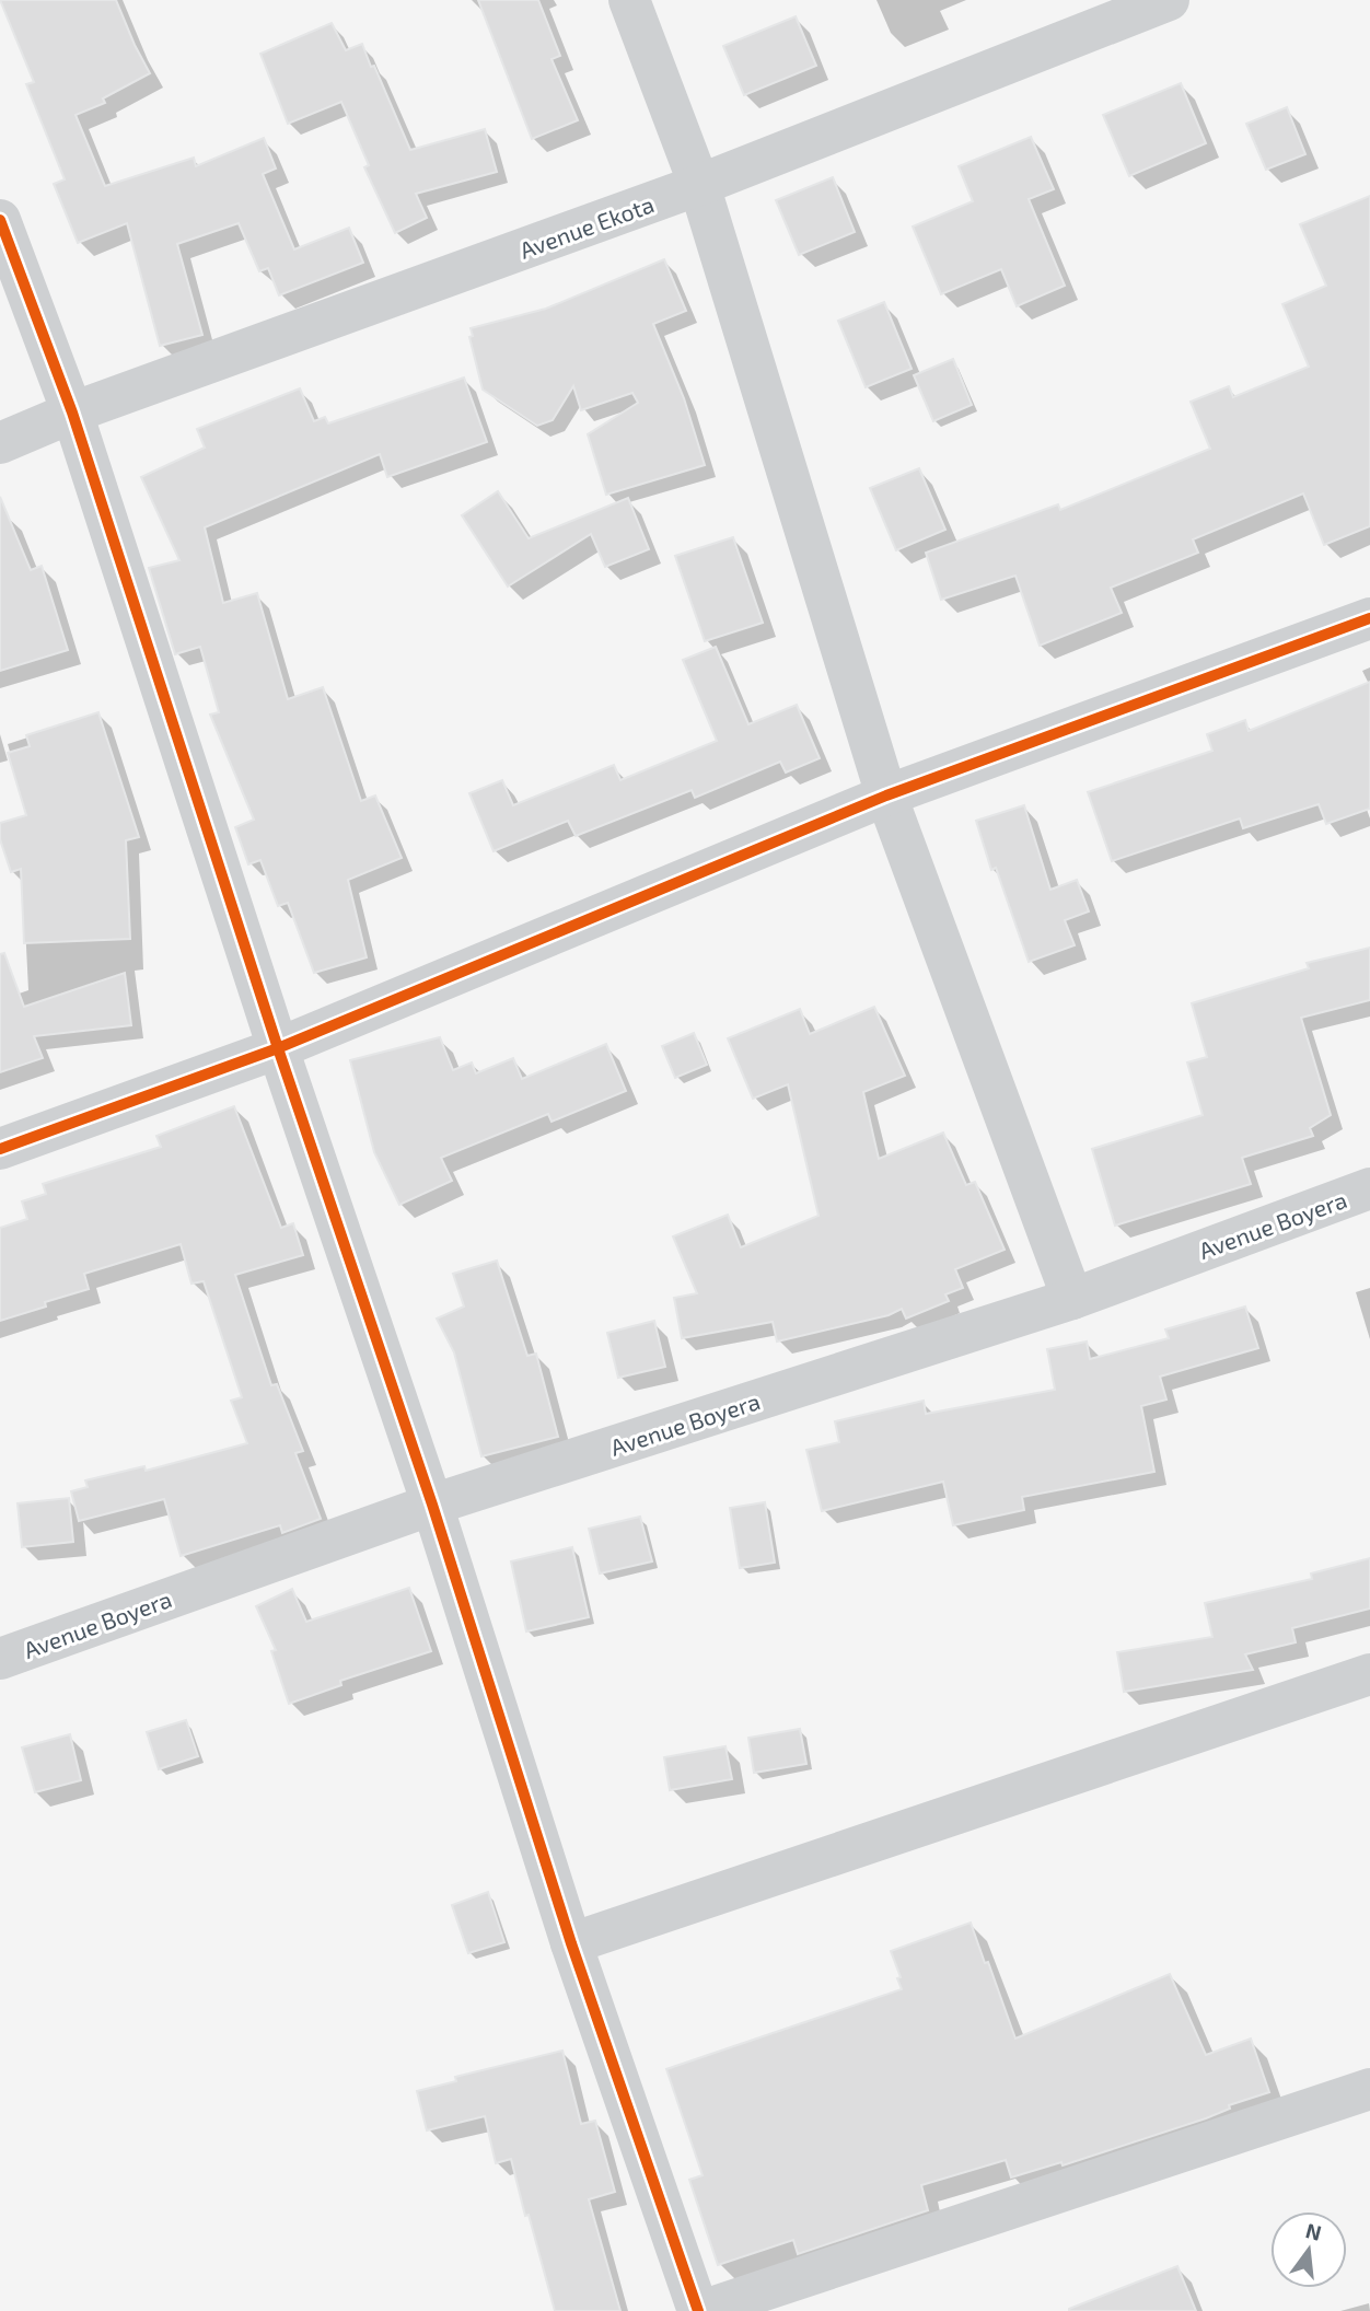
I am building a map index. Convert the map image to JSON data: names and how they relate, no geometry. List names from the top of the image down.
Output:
{
  "streets": {
    "street": ["Avenue Ekota", "Avenue Boyera"]
  },
  "north": "top"
}
